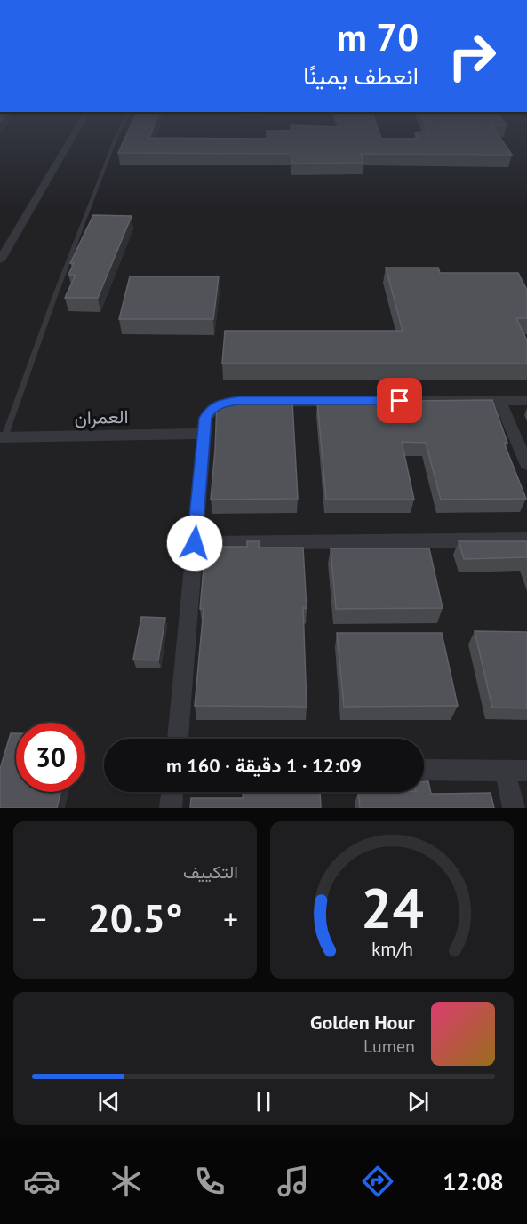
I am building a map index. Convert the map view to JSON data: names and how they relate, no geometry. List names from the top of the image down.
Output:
{
  "streets": {
    "street": ["العمران"]
  },
  "page": {
    "turn": ["70 m", "انعطف يمينًا"],
    "limit": "30",
    "trip": "12:09 · 1 دقيقة · 160 m",
    "tile": "التكييف",
    "heat": ["−", "20.5°", "+"],
    "song": ["Golden Hour", "Lumen"],
    "tabs": "12:08",
    "gauge": ["24", "km/h"]
  }
}
